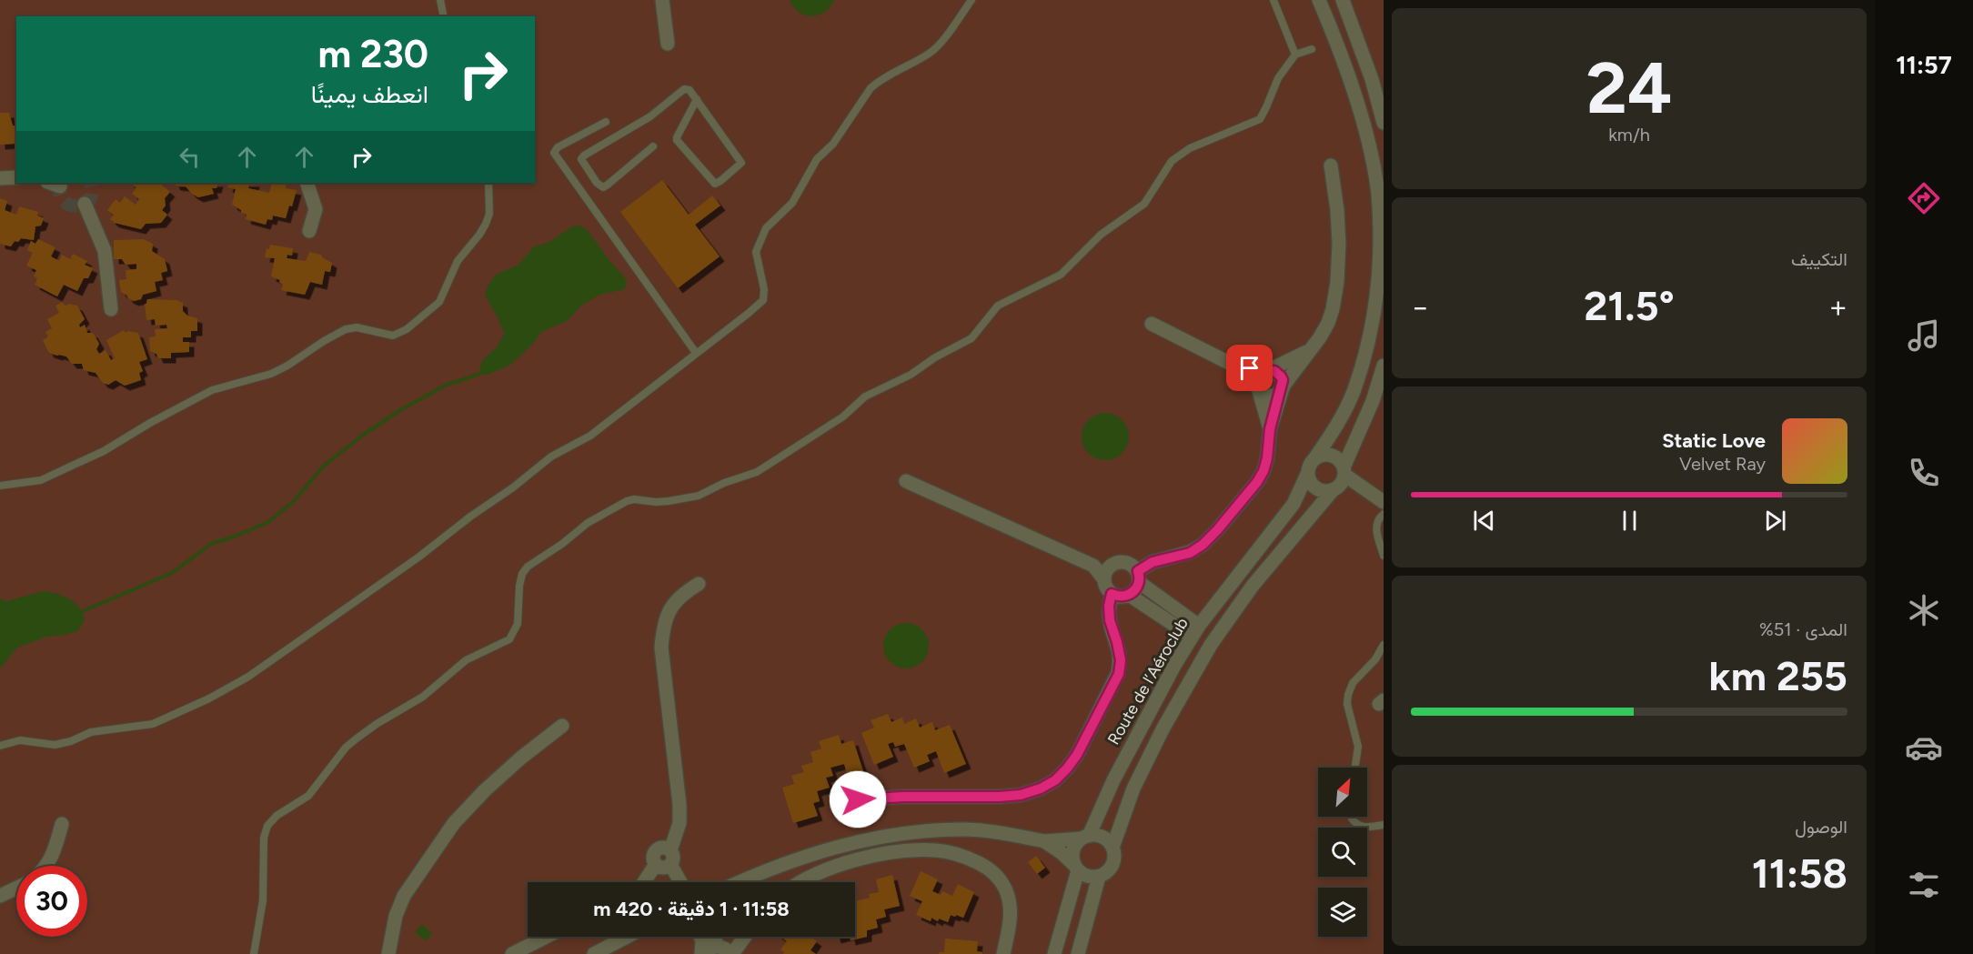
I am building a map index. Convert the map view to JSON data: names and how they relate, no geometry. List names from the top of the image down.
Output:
{
  "streets": {
    "street": ["Route de l’Aéroclub"]
  },
  "north": "top right",
  "page": {
    "tabs": "11:57",
    "tile": [
      ["24", "km/h"],
      "التكييف",
      ["المدى · 51%", "255 km"],
      ["الوصول", "11:58"]
    ],
    "turn": ["230 m", "انعطف يمينًا"],
    "heat": ["−", "21.5°", "+"],
    "song": ["Static Love", "Velvet Ray"],
    "limit": "30",
    "trip": "11:58 · 1 دقيقة · 420 m"
  }
}
